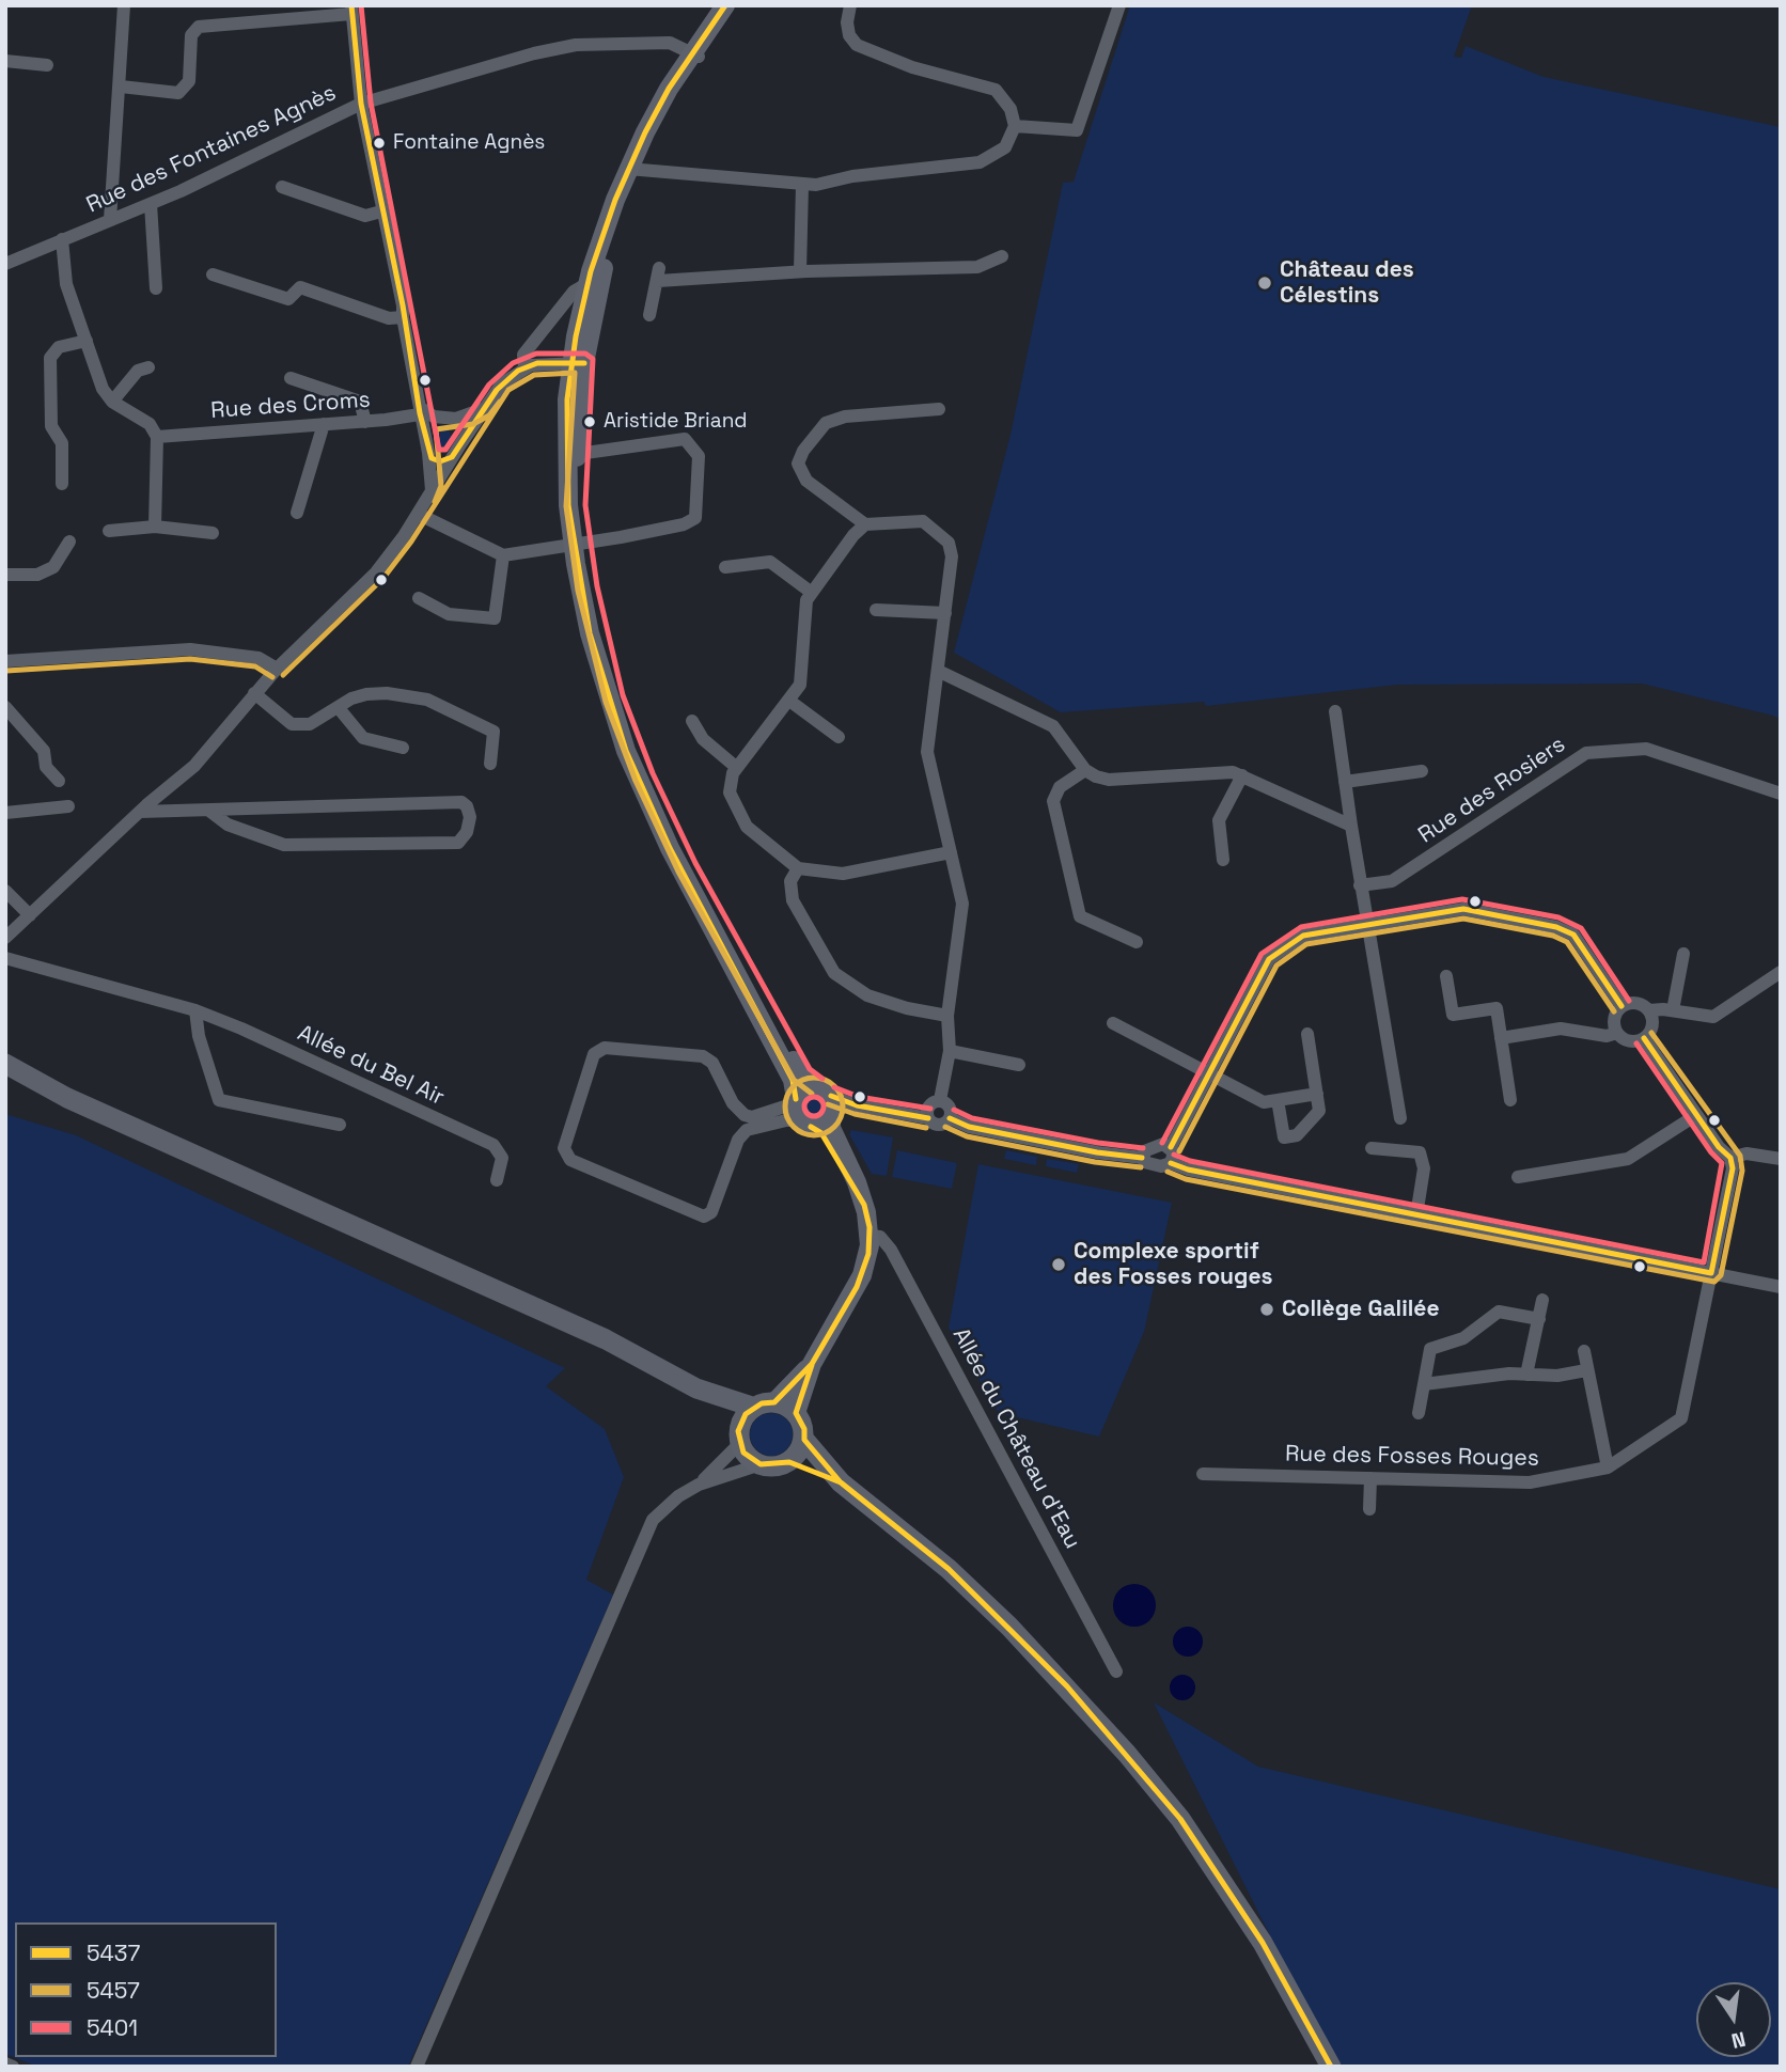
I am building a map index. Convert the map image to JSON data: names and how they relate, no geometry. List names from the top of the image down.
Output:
{
  "streets": {
    "street": [
      "Rue des Fontaines Agnès",
      "Rue des Croms",
      "Rue des Rosiers",
      "Allée du Bel Air",
      "Allée du Château d'Eau",
      "Rue des Fosses Rouges"
    ]
  },
  "places": [
    "Fontaine Agnès",
    "Château des Célestins",
    "Aristide Briand",
    "Complexe sportif des Fosses rouges",
    "Collège Galilée"
  ],
  "lines": ["transit line 5437", "transit line 5401", "transit line 5457"],
  "legend": ["5437", "5457", "5401"],
  "north": "bottom"
}
